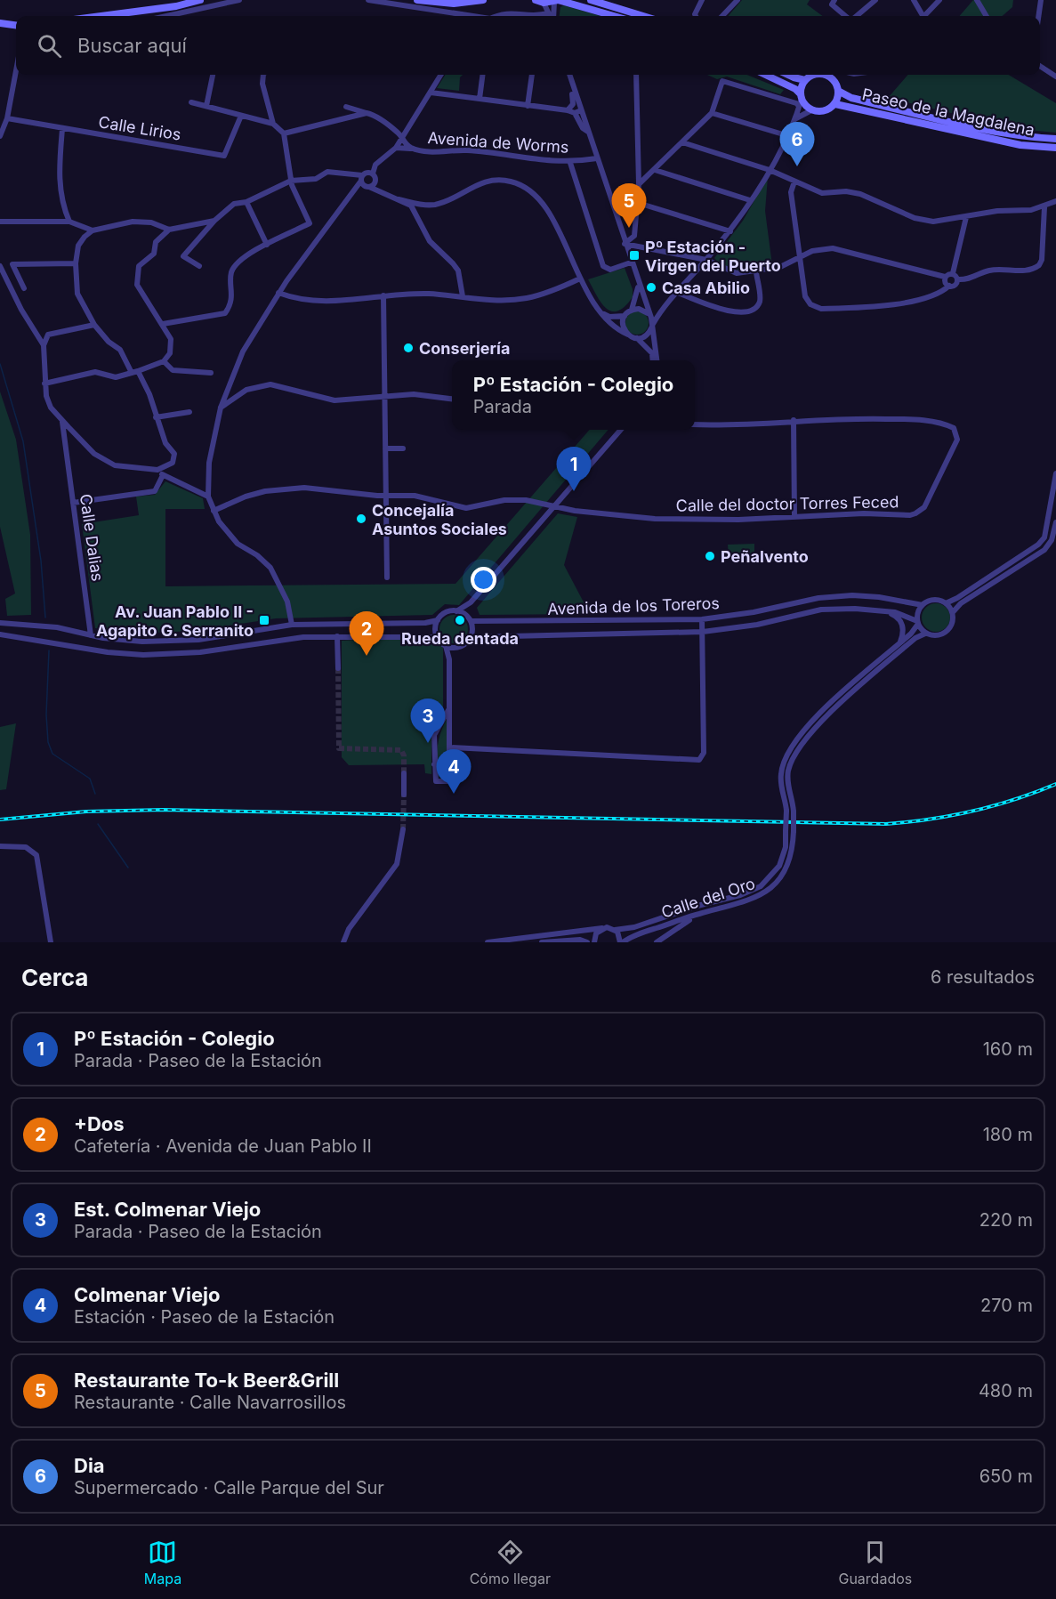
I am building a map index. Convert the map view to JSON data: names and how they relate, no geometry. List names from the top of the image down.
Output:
{
  "streets": {
    "main road": ["Paseo de la Magdalena"],
    "street": [
      "Calle Lirios",
      "Avenida de Worms",
      "Calle del doctor Torres Feced",
      "Calle Dalias",
      "Avenida de los Toreros",
      "Calle del Oro"
    ]
  },
  "crossings": [
    ["Avenida de los Toreros", "Calle del Oro"]
  ],
  "places": {
    "transit": ["Pº Estación - Virgen del Puerto", "Av. Juan Pablo II - Agapito G. Serranito"],
    "other": [
      "Casa Abilio",
      "Conserjería",
      "Concejalía Asuntos Sociales",
      "Peñalvento",
      "Rueda dentada"
    ]
  },
  "page": {
    "search": "Buscar aquí",
    "pins": [
      "6",
      "5",
      "1",
      "2",
      "3",
      "4"
    ],
    "popup": ["Pº Estación - Colegio", "Parada"],
    "heading": ["Cerca", "6 resultados"],
    "list": [
      {
        "mark": "1",
        "name": "Pº Estación - Colegio",
        "note": "Parada · Paseo de la Estación",
        "value": "160 m"
      },
      {
        "mark": "2",
        "name": "+Dos",
        "note": "Cafetería · Avenida de Juan Pablo II",
        "value": "180 m"
      },
      {
        "mark": "3",
        "name": "Est. Colmenar Viejo",
        "note": "Parada · Paseo de la Estación",
        "value": "220 m"
      },
      {
        "mark": "4",
        "name": "Colmenar Viejo",
        "note": "Estación · Paseo de la Estación",
        "value": "270 m"
      },
      {
        "mark": "5",
        "name": "Restaurante To-k Beer&Grill",
        "note": "Restaurante · Calle Navarrosillos",
        "value": "480 m"
      },
      {
        "mark": "6",
        "name": "Dia",
        "note": "Supermercado · Calle Parque del Sur",
        "value": "650 m"
      }
    ],
    "nav": ["Mapa", "Cómo llegar", "Guardados"]
  }
}
